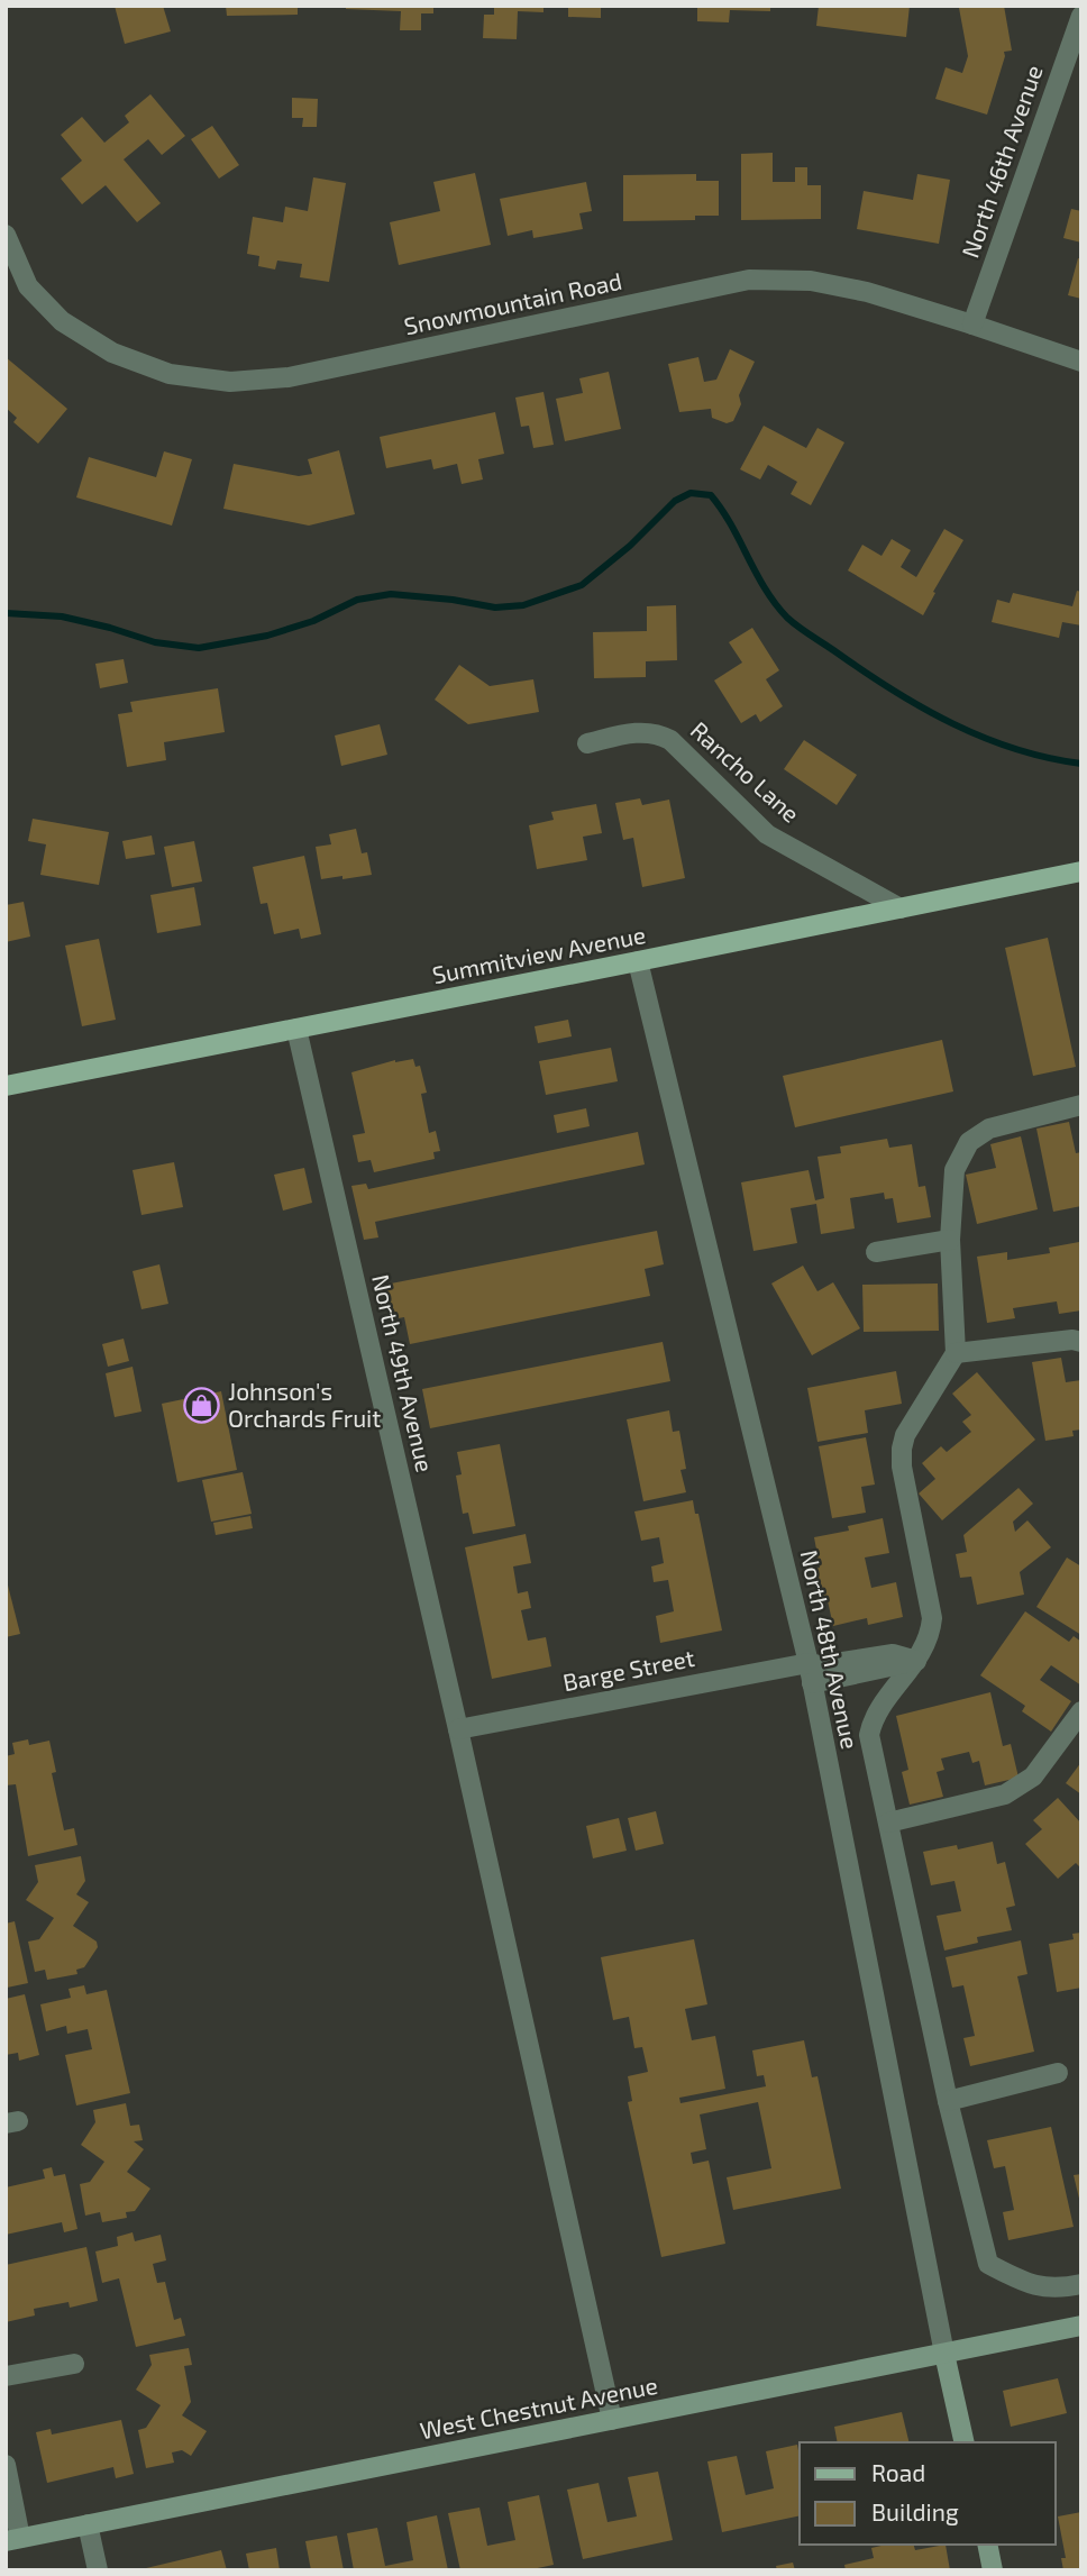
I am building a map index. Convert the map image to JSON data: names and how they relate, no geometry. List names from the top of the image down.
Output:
{
  "streets": {
    "main road": ["Summitview Avenue"],
    "street": [
      "North 46th Avenue",
      "Snowmountain Road",
      "Rancho Lane",
      "North 49th Avenue",
      "North 48th Avenue",
      "Barge Street",
      "West Chestnut Avenue"
    ]
  },
  "crossings": [
    ["North 46th Avenue", "Snowmountain Road"],
    ["Rancho Lane", "Summitview Avenue"],
    ["Summitview Avenue", "North 49th Avenue"],
    ["Summitview Avenue", "North 48th Avenue"],
    ["North 49th Avenue", "Barge Street"],
    ["North 49th Avenue", "West Chestnut Avenue"],
    ["North 48th Avenue", "Barge Street"],
    ["North 48th Avenue", "West Chestnut Avenue"]
  ],
  "places": {
    "shop": ["Johnson's Orchards Fruit"]
  },
  "legend": ["Road", "Building"]
}
